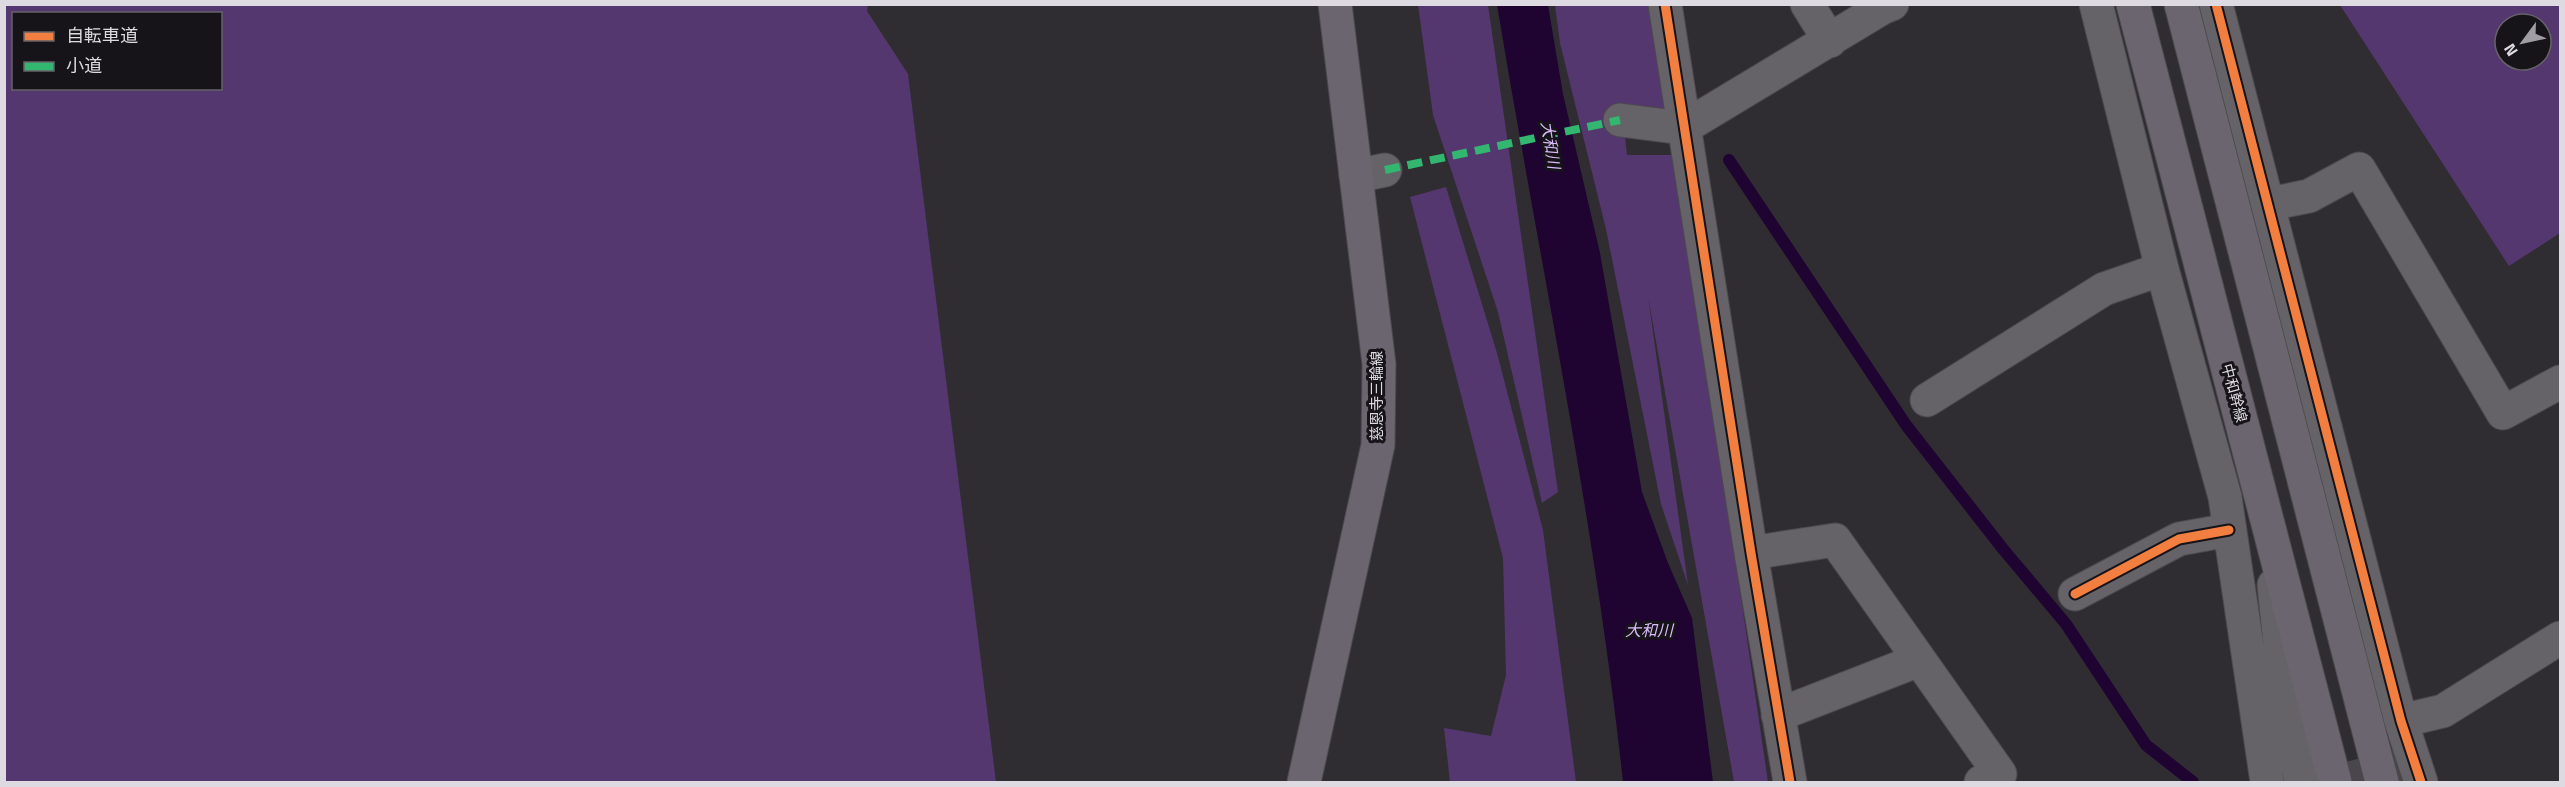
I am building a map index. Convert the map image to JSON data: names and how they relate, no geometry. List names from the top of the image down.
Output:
{
  "streets": {
    "main road": ["中和幹線", "慈恩寺三輪線"]
  },
  "water": ["大和川"],
  "legend": ["自転車道", "小道"],
  "north": "bottom left"
}
